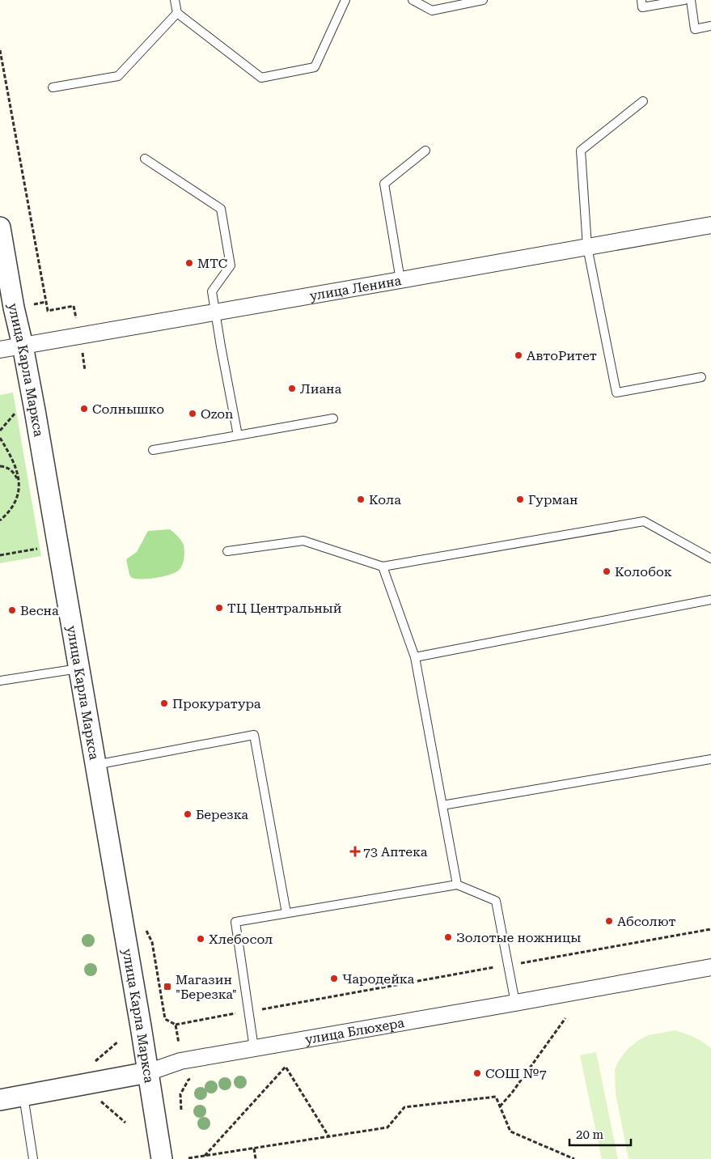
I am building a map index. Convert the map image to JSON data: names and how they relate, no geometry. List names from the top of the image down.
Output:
{
  "streets": {
    "street": ["улица Ленина", "улица Карла Маркса", "улица Блюхера"]
  },
  "crossings": [
    ["улица Ленина", "улица Карла Маркса"],
    ["улица Карла Маркса", "улица Блюхера"]
  ],
  "places": {
    "other": [
      "МТС",
      "АвтоРитет",
      "Лиана",
      "Солнышко",
      "Ozon",
      "Кола",
      "Гурман",
      "Колобок",
      "ТЦ Центральный",
      "Весна",
      "Прокуратура",
      "Березка",
      "Абсолют",
      "Золотые ножницы",
      "Хлебосол",
      "Чародейка",
      "СОШ №7"
    ],
    "health": ["73 Аптека"],
    "transit": ["Магазин \"Березка\""]
  },
  "scale_bar": "20 m"
}
